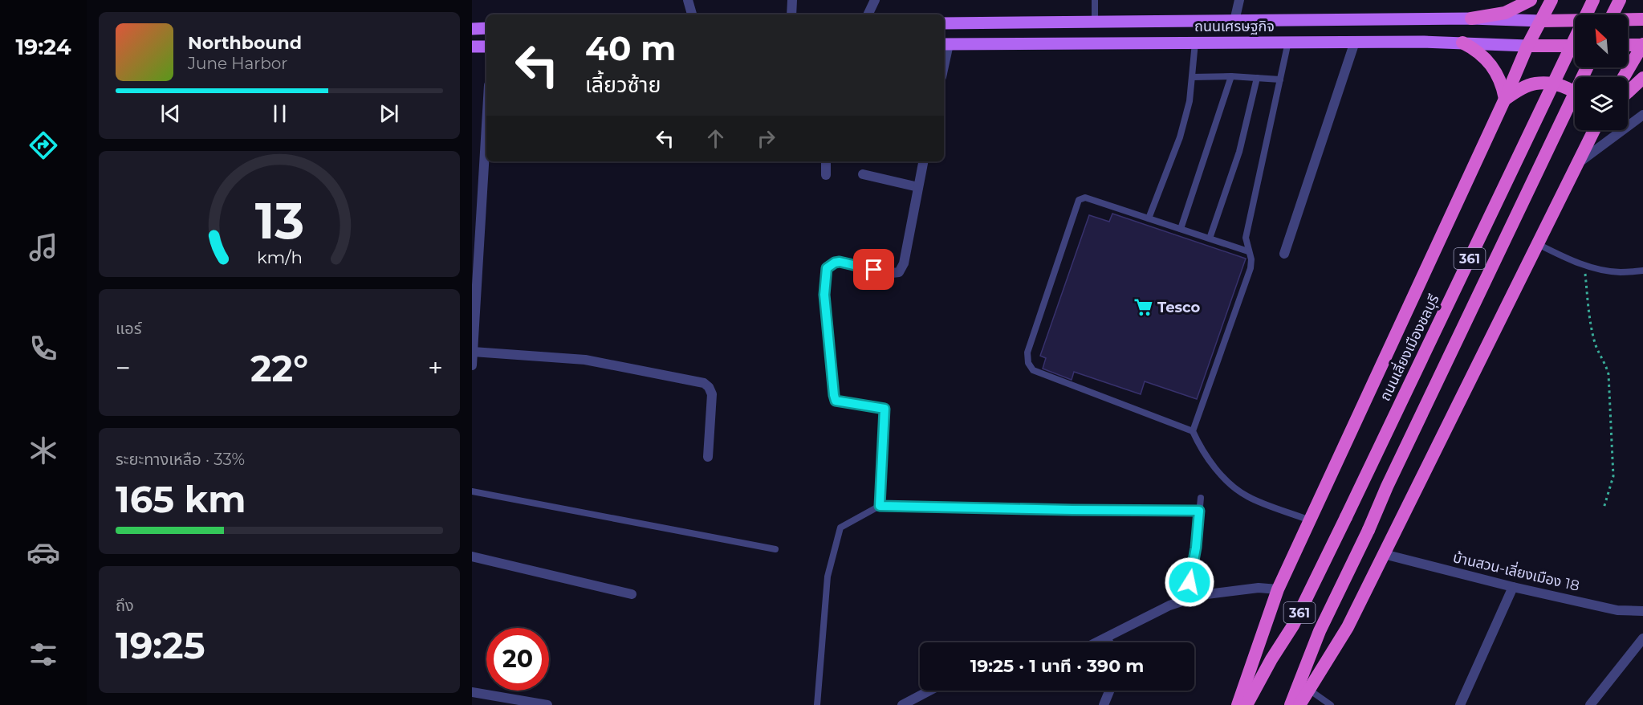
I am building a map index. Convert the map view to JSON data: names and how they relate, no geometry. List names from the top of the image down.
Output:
{
  "streets": {
    "highway": ["361", "ถนนเลี่ยงเมืองชลบุรี"],
    "main road": ["ถนนเศรษฐกิจ"],
    "street": ["บ้านสวน-เลี่ยงเมือง 18"]
  },
  "crossings": [
    ["ถนนเศรษฐกิจ", "ถนนเลี่ยงเมืองชลบุรี"]
  ],
  "places": {
    "supermarket": ["Tesco"]
  },
  "north": "top left",
  "page": {
    "tabs": "19:24",
    "turn": ["40 m", "เลี้ยวซ้าย"],
    "song": ["Northbound", "June Harbor"],
    "tile": [
      "แอร์",
      ["ระยะทางเหลือ · 33%", "165 km"],
      ["ถึง", "19:25"]
    ],
    "heat": ["−", "22°", "+"],
    "limit": "20",
    "trip": "19:25 · 1 นาที · 390 m",
    "gauge": ["13", "km/h"]
  }
}
